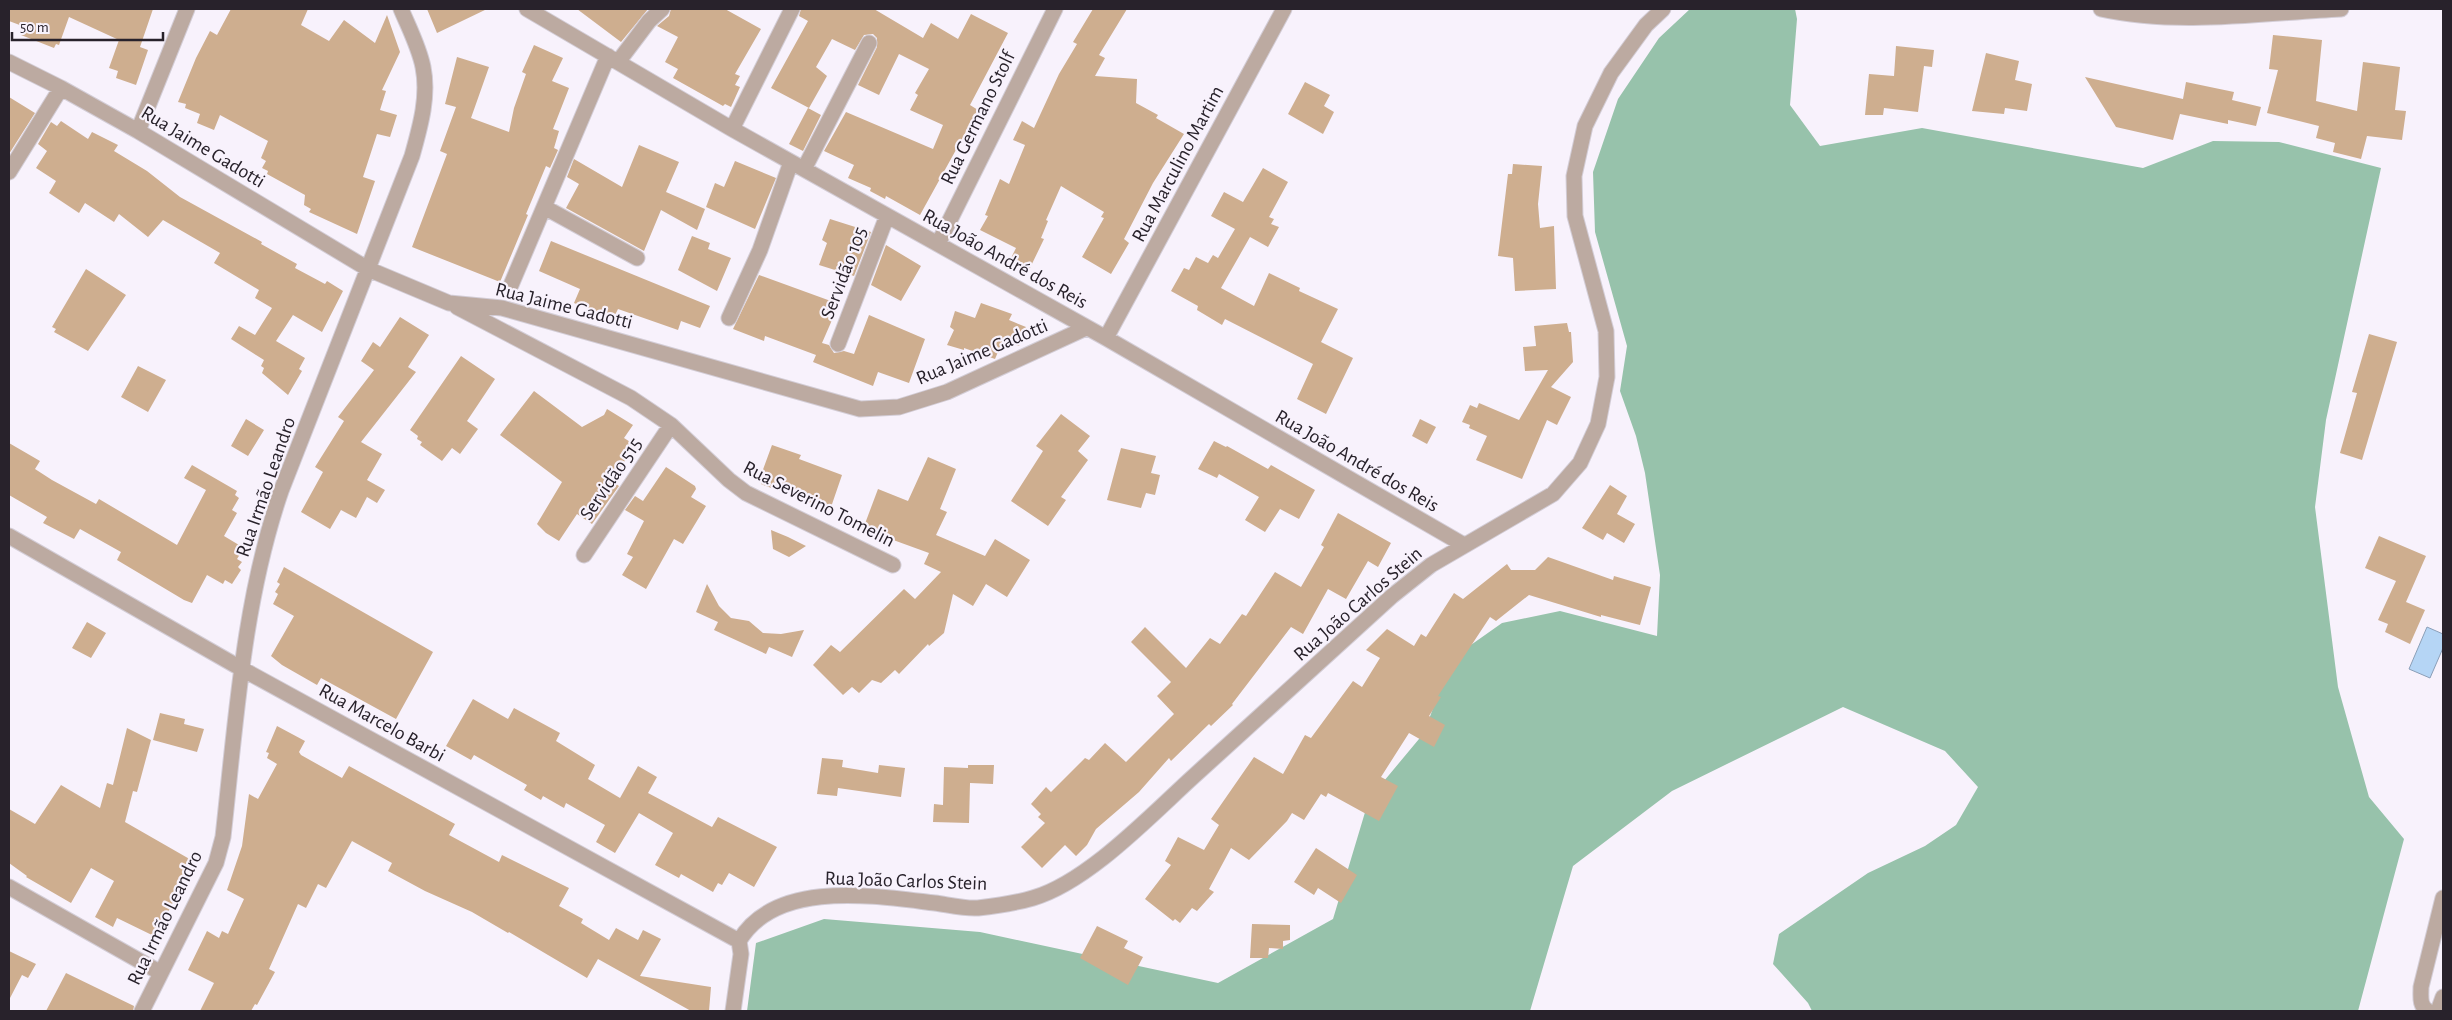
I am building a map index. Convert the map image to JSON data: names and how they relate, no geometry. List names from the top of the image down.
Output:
{
  "streets": {
    "street": [
      "Rua Germano Stolf",
      "Rua Jaime Gadotti",
      "Rua Marculino Martim",
      "Rua João André dos Reis",
      "Servidão 105",
      "Servidão 515",
      "Rua Irmão Leandro",
      "Rua Severino Tomelin",
      "Rua João Carlos Stein",
      "Rua Marcelo Barbi"
    ]
  },
  "crossings": [
    ["Rua Germano Stolf", "Rua João André dos Reis"],
    ["Rua Jaime Gadotti", "Rua João André dos Reis"],
    ["Rua Jaime Gadotti", "Rua Irmão Leandro"],
    ["Rua Jaime Gadotti", "Rua Severino Tomelin"],
    ["Rua Marculino Martim", "Rua João André dos Reis"],
    ["Rua João André dos Reis", "Servidão 105"],
    ["Rua João André dos Reis", "Rua João Carlos Stein"],
    ["Servidão 515", "Rua Severino Tomelin"],
    ["Rua Irmão Leandro", "Rua Marcelo Barbi"],
    ["Rua João Carlos Stein", "Rua Marcelo Barbi"]
  ],
  "scale_bar": "50 m"
}
